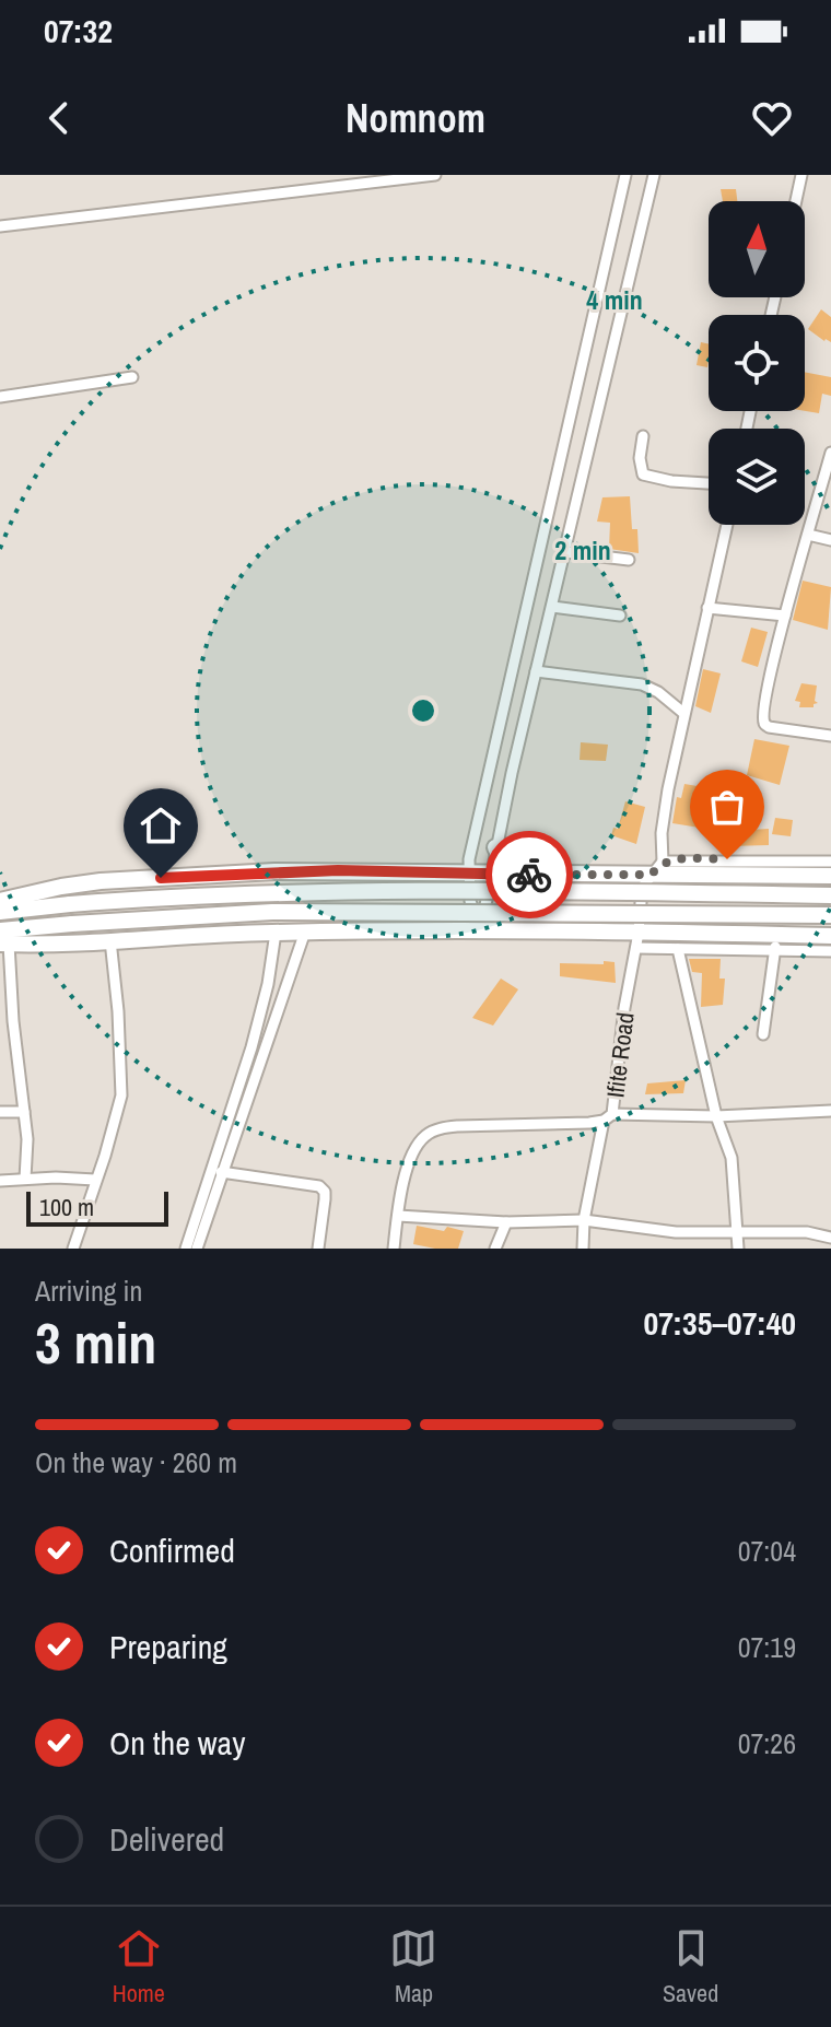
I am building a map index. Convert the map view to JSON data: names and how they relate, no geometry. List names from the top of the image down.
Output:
{
  "streets": {
    "street": ["Ifite Road"]
  },
  "scale_bar": "100 m",
  "north": "top",
  "page": {
    "status": "07:32",
    "header": "Nomnom",
    "scale": "100 m",
    "heading": ["3 min", "Arriving in", "07:35–07:40"],
    "bar": "On the way · 260 m",
    "list": [
      ["Confirmed", "07:04"],
      ["Preparing", "07:19"],
      ["On the way", "07:26"],
      "Delivered"
    ],
    "tabs": ["Home", "Map", "Saved"]
  },
  "rings": ["4 min", "2 min"]
}
